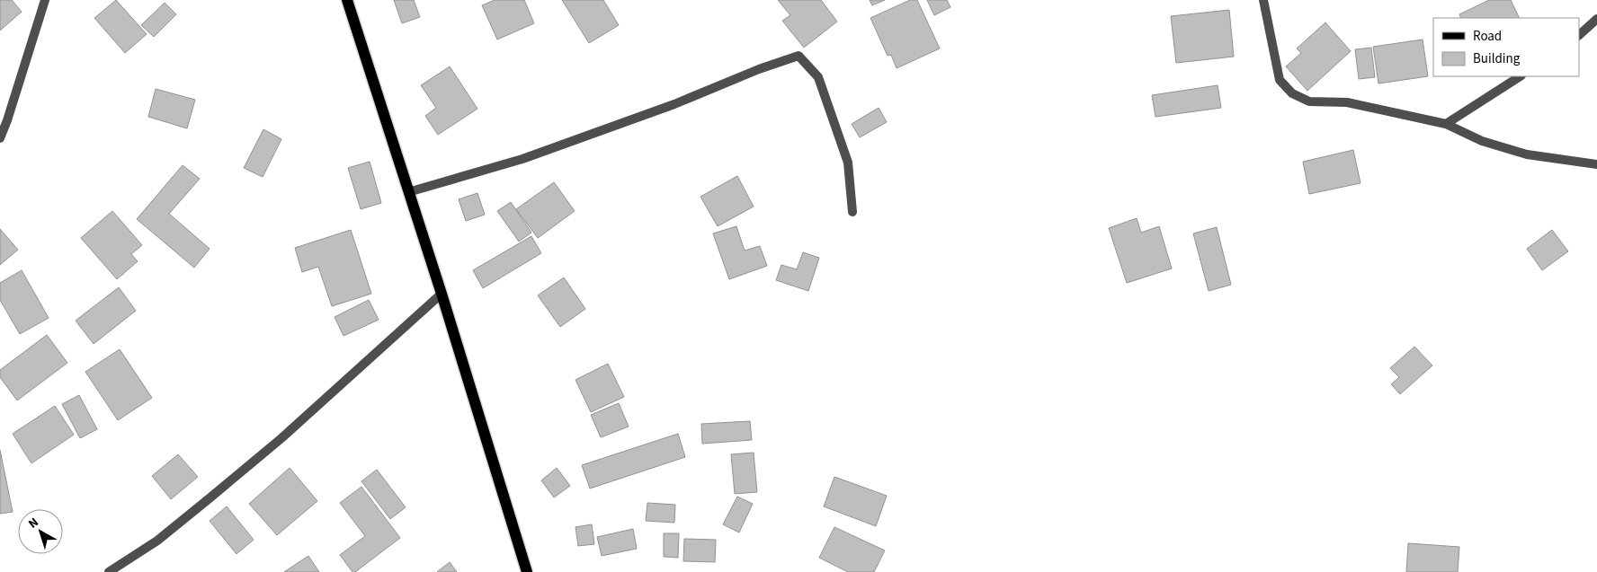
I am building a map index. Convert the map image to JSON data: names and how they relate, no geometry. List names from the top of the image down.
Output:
{
  "legend": ["Road", "Building"],
  "north": "top left"
}
